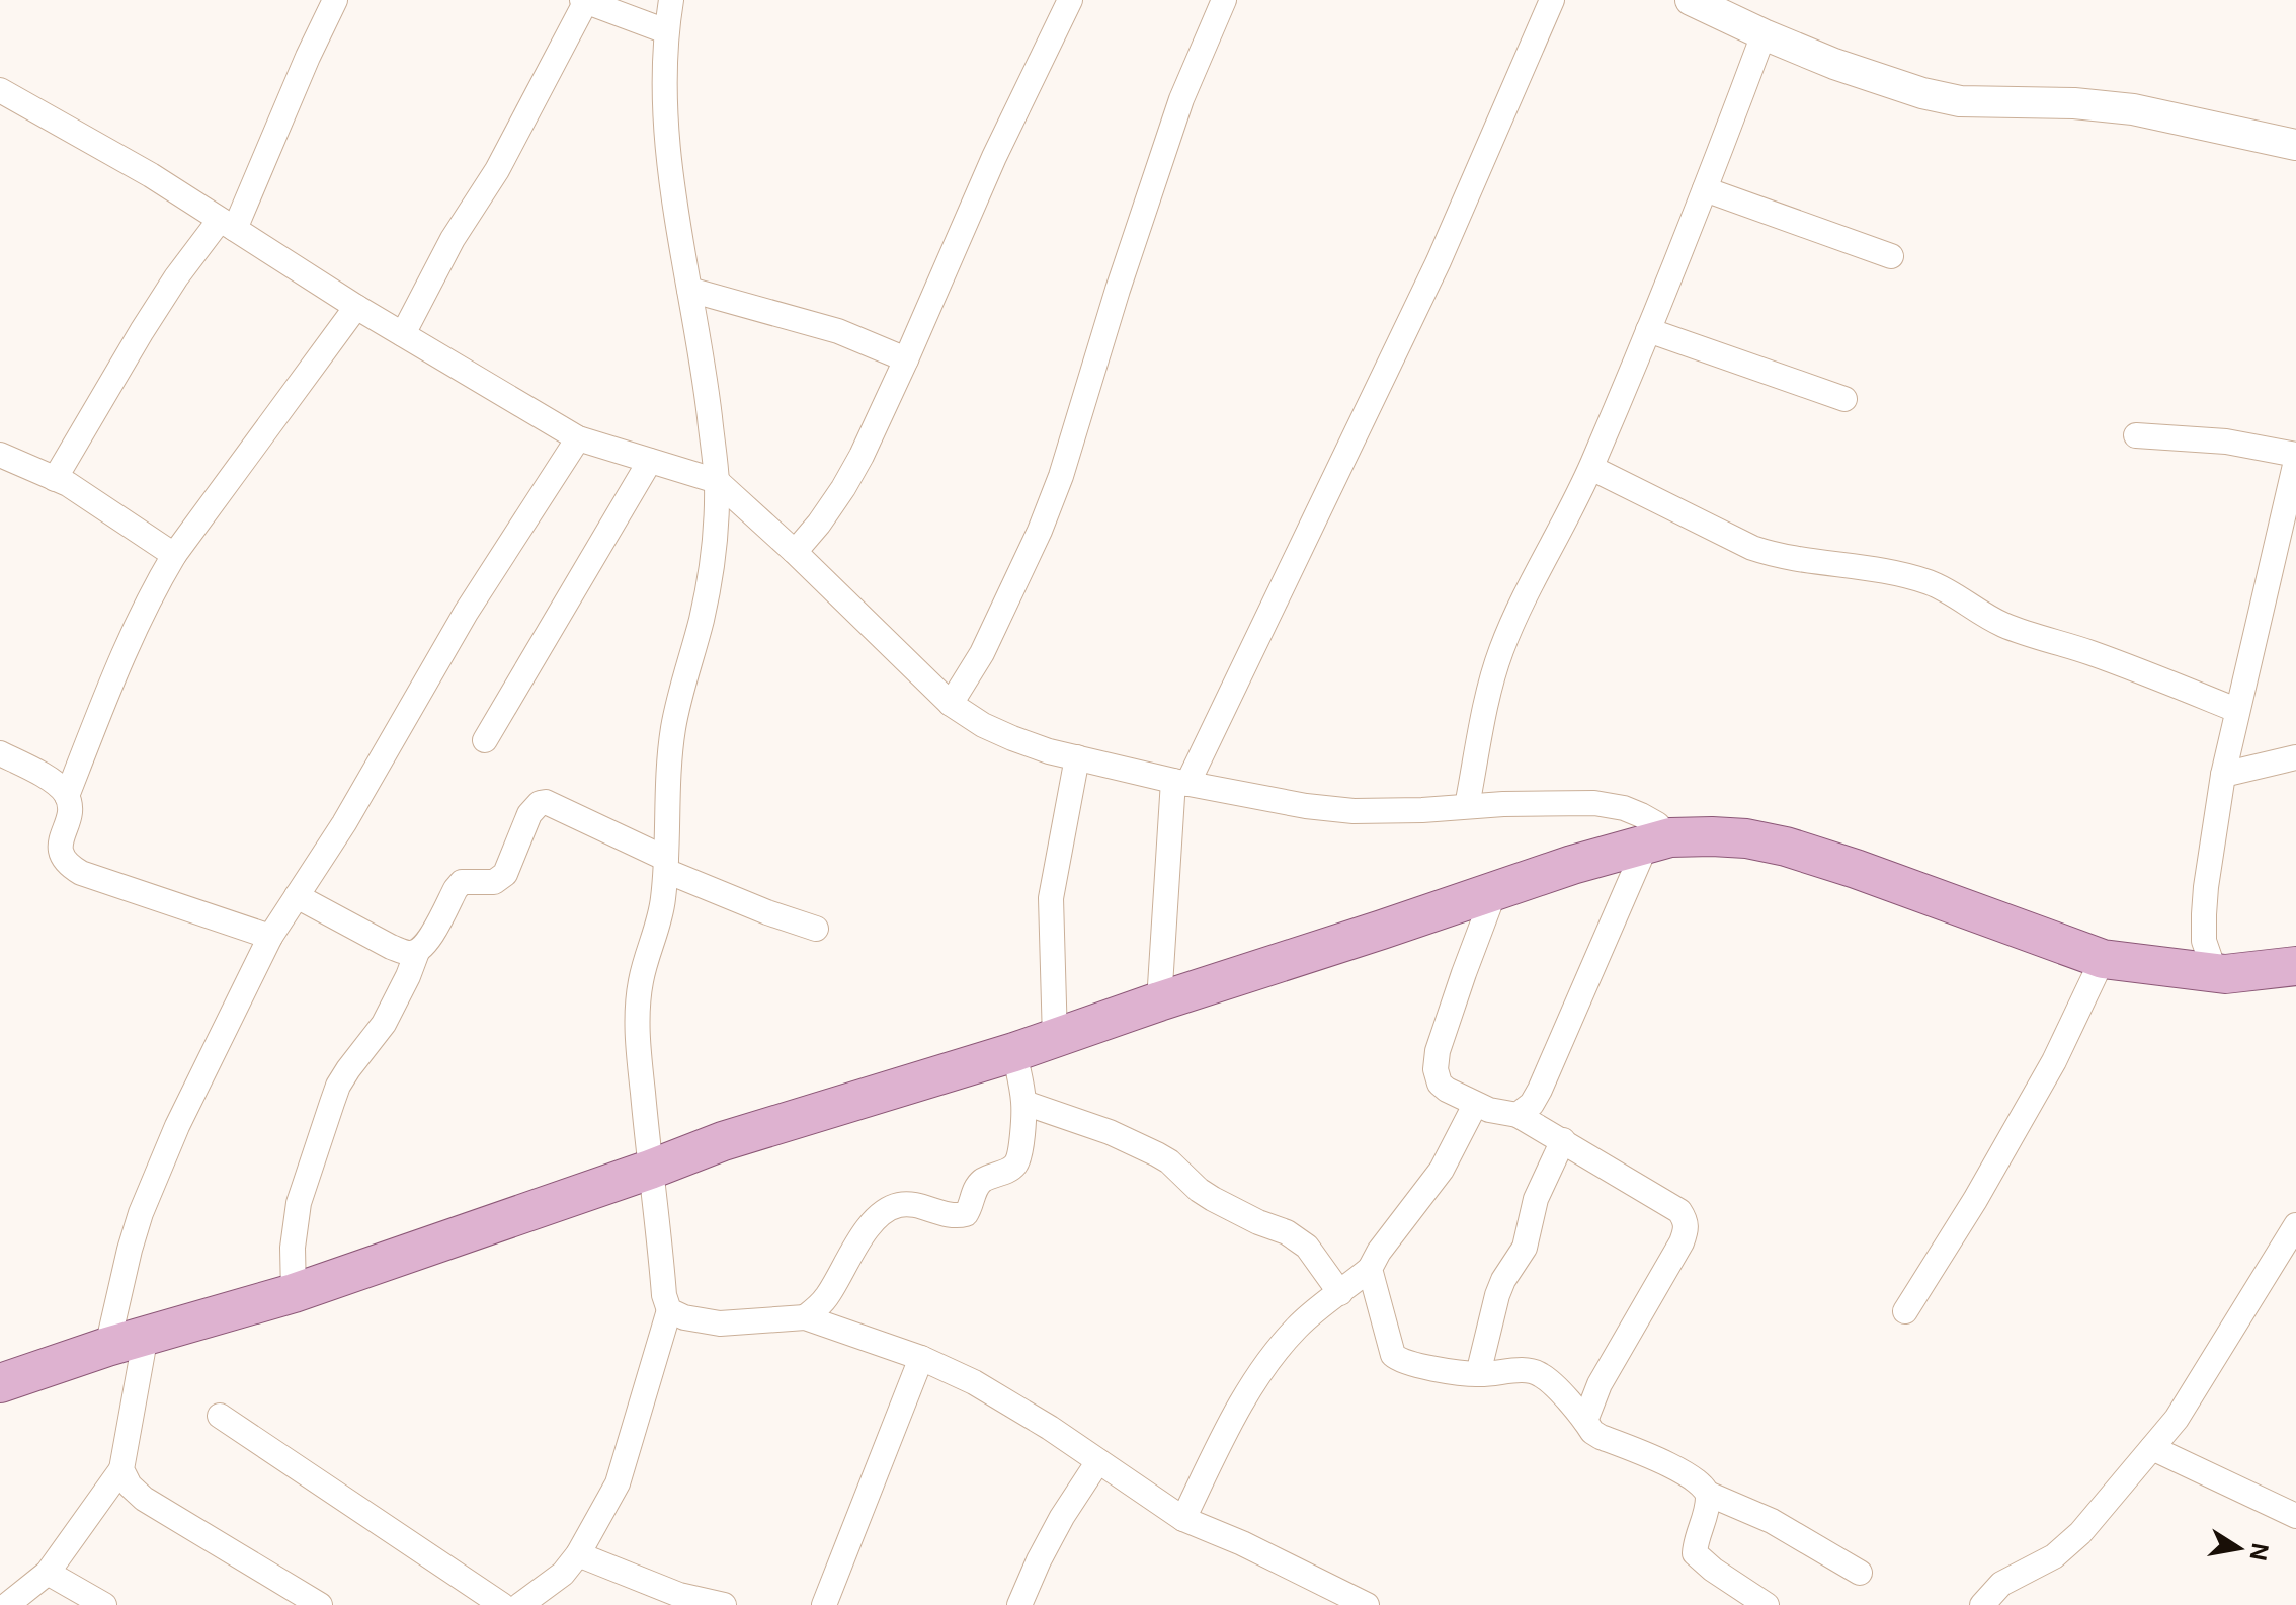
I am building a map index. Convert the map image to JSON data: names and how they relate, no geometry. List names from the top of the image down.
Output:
{
  "north": "right"
}
